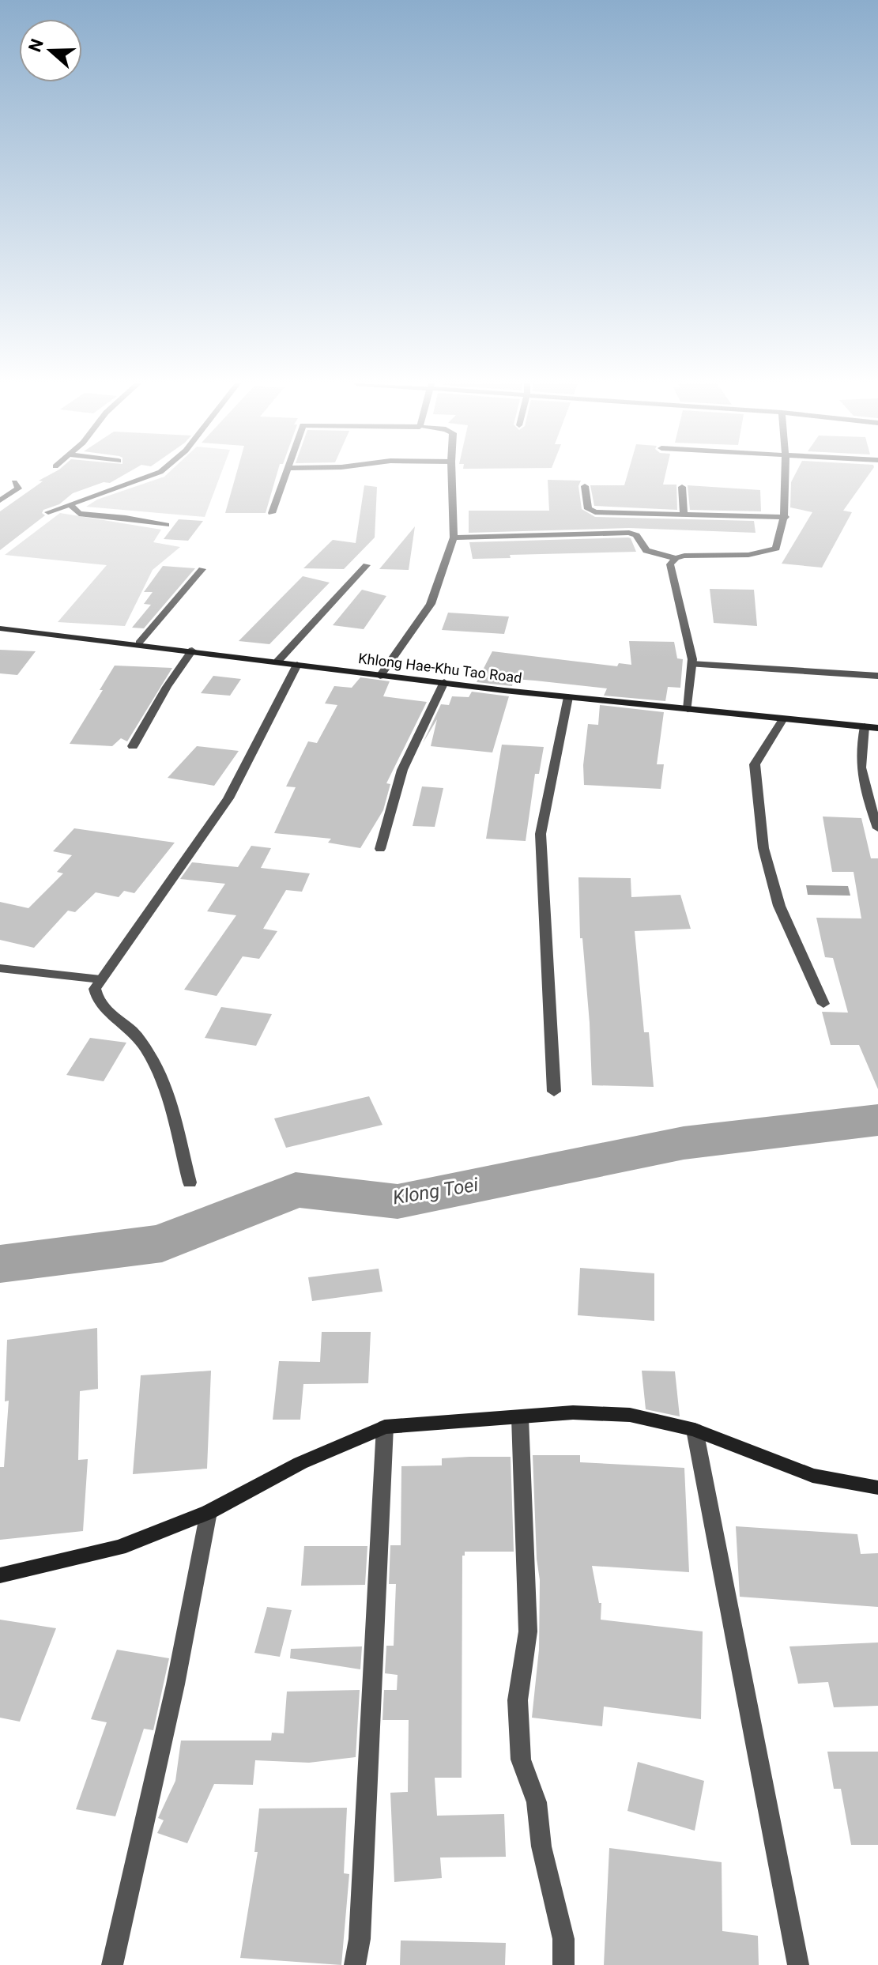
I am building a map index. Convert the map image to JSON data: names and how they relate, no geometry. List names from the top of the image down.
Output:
{
  "streets": {
    "street": ["Khlong Hae-Khu Tao Road"]
  },
  "water": ["Klong Toei"],
  "north": "left"
}
